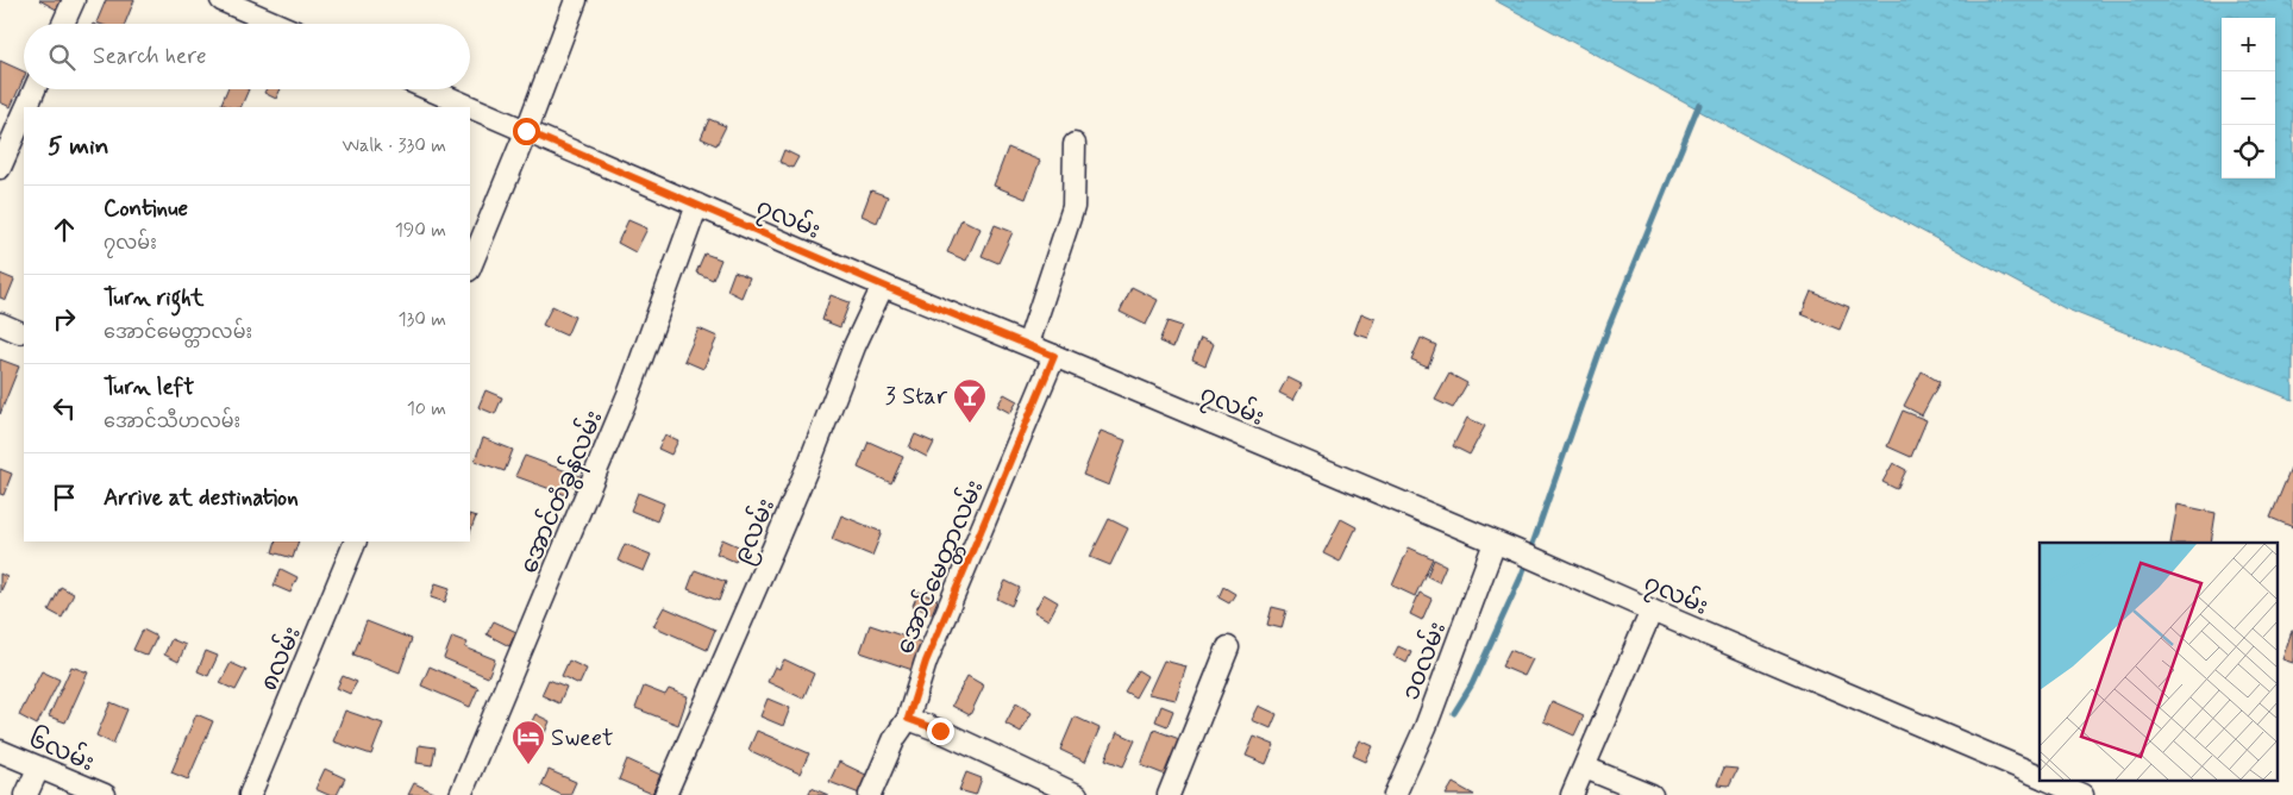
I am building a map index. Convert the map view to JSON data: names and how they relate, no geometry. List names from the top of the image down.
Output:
{
  "streets": {
    "street": [
      "၇လမ်း",
      "အောင်တံခွန်လမ်း",
      "၉လမ်း",
      "အောင်မေတ္တာလမ်း",
      "၈လမ်း",
      "၁၀လမ်း",
      "၆လမ်း"
    ]
  },
  "crossings": [
    ["၇လမ်း", "အောင်တံခွန်လမ်း"],
    ["၇လမ်း", "၉လမ်း"],
    ["၇လမ်း", "အောင်မေတ္တာလမ်း"],
    ["၇လမ်း", "၁၀လမ်း"]
  ],
  "places": {
    "bar": ["3 Star"],
    "hotel": ["Sweet"]
  },
  "page": {
    "map_buttons": ["+", "−"],
    "search": "Search here",
    "heading": ["5 min", "Walk · 330 m"],
    "list": [
      ["Continue", "၇လမ်း", "190 m"],
      ["Turn right", "အောင်မေတ္တာလမ်း", "130 m"],
      ["Turn left", "အောင်သီဟလမ်း", "10 m"],
      "Arrive at destination"
    ]
  }
}
